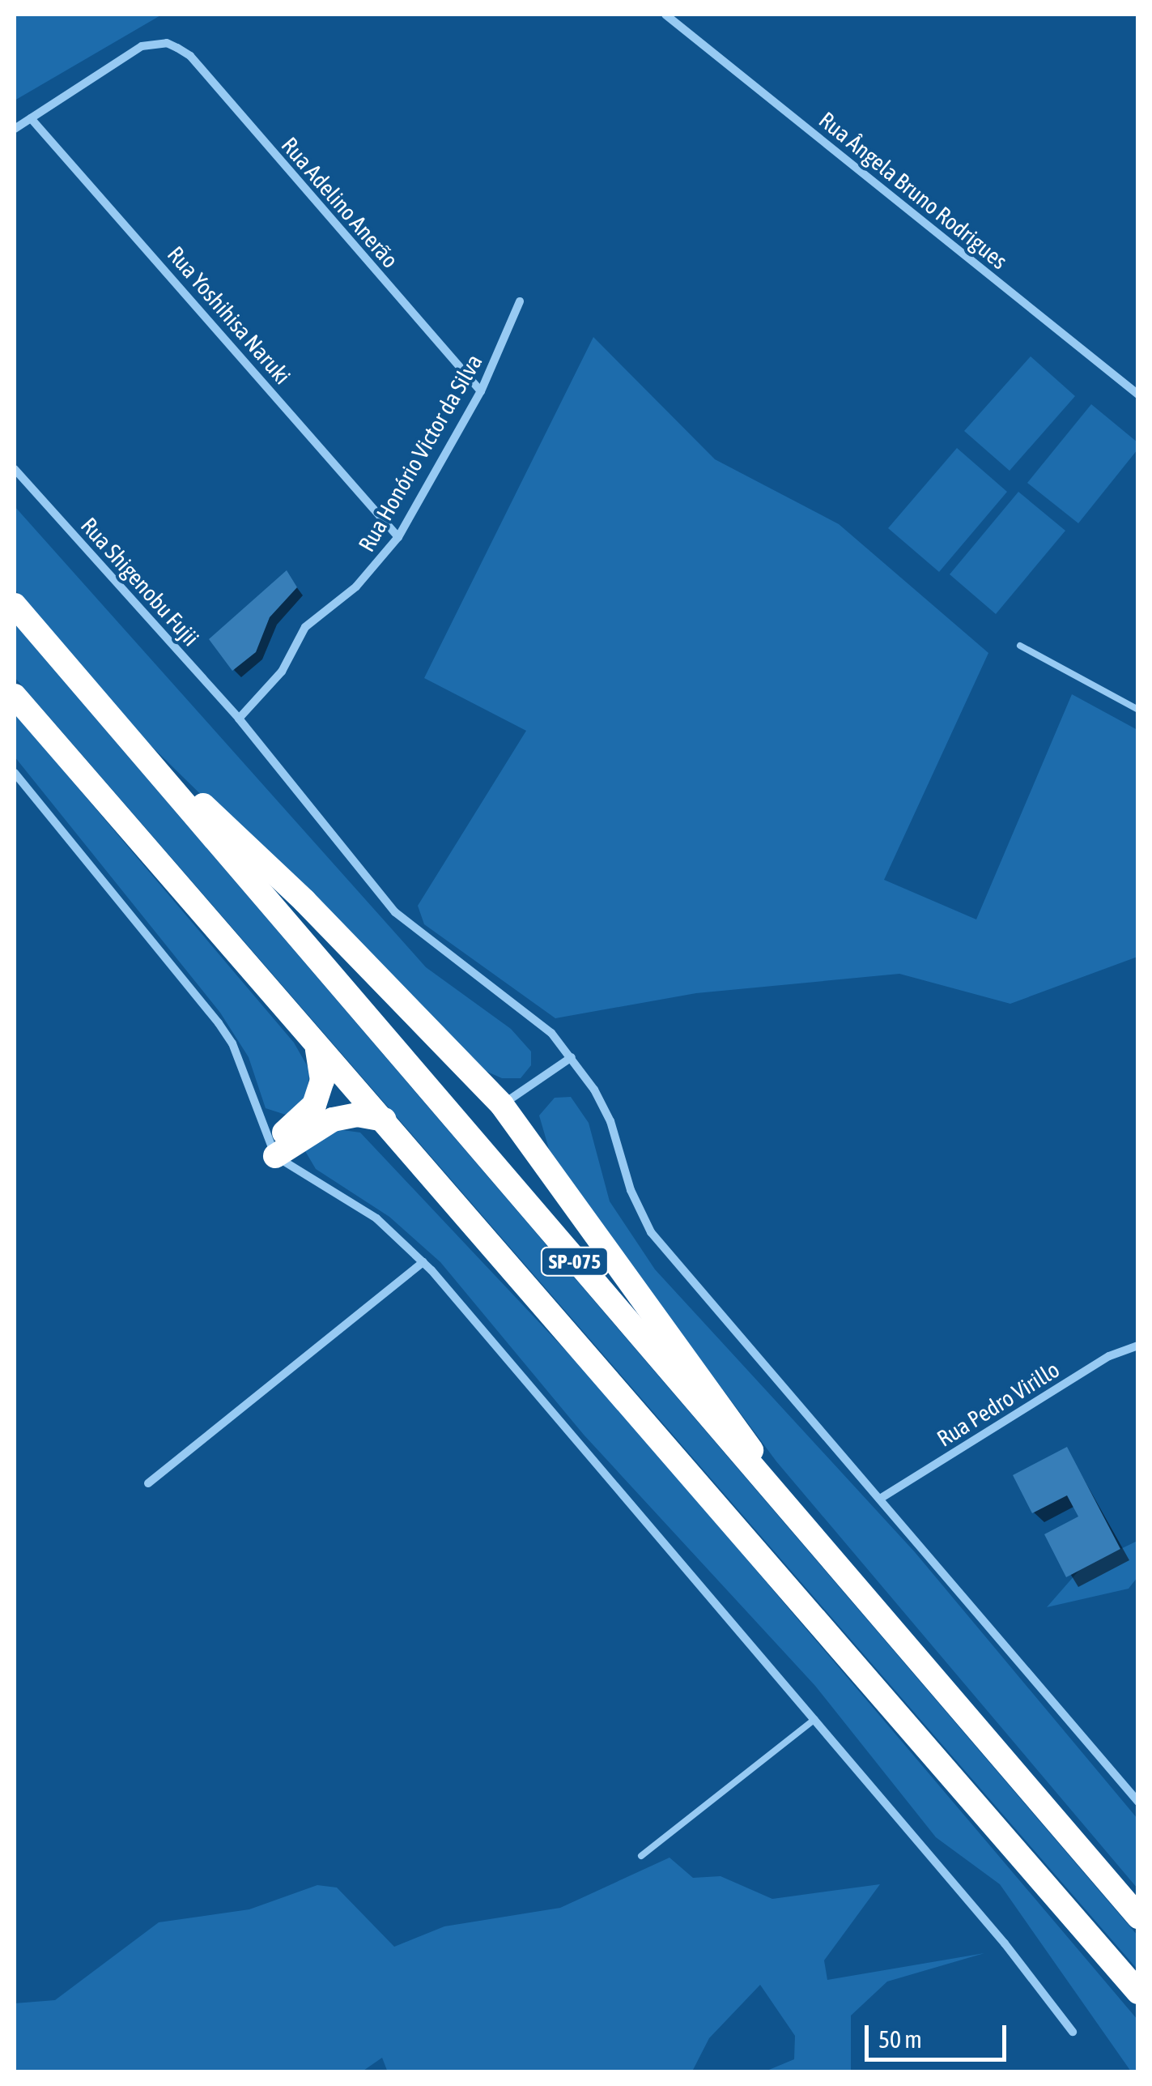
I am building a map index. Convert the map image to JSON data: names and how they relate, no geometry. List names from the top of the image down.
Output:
{
  "streets": {
    "highway": ["SP-075"],
    "street": [
      "Rua Ângela Bruno Rodrigues",
      "Rua Adelino Anerão",
      "Rua Yoshihisa Naruki",
      "Rua Honório Victor da Silva",
      "Rua Shigenobu Fujii",
      "Rua Pedro Virillo"
    ]
  },
  "crossings": [
    ["Rua Adelino Anerão", "Rua Yoshihisa Naruki"],
    ["Rua Adelino Anerão", "Rua Honório Victor da Silva"],
    ["Rua Yoshihisa Naruki", "Rua Honório Victor da Silva"],
    ["Rua Honório Victor da Silva", "Rua Shigenobu Fujii"],
    ["Rua Shigenobu Fujii", "Rua Pedro Virillo"]
  ],
  "scale_bar": "50 m"
}
